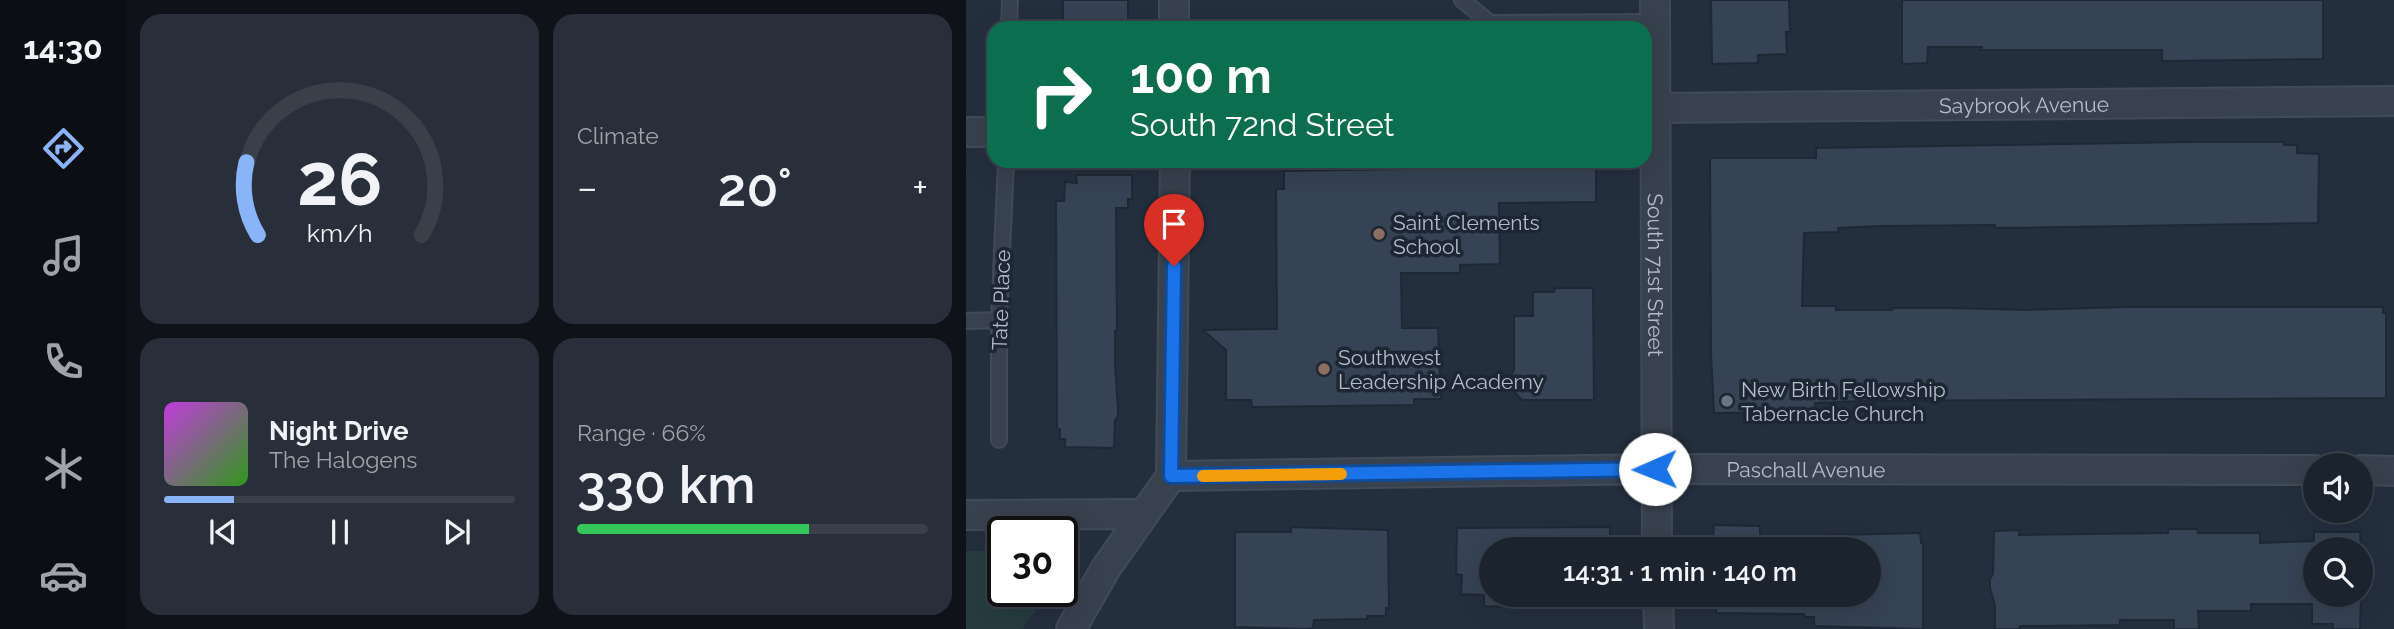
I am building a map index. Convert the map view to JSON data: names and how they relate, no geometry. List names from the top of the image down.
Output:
{
  "streets": {
    "street": ["Saybrook Avenue", "South 71st Street", "Paschall Avenue"],
    "lane": ["Tate Place"]
  },
  "crossings": [
    ["Saybrook Avenue", "South 71st Street"],
    ["South 71st Street", "Paschall Avenue"]
  ],
  "places": ["Saint Clements School", "Southwest Leadership Academy", "New Birth Fellowship Tabernacle Church"],
  "page": {
    "tabs": "14:30",
    "tile": [
      "Climate",
      ["Range · 66%", "330 km"]
    ],
    "turn": ["100 m", "South 72nd Street"],
    "heat": ["−", "20°", "+"],
    "song": ["Night Drive", "The Halogens"],
    "limit": "30",
    "trip": "14:31 · 1 min · 140 m",
    "gauge": ["26", "km/h"]
  }
}
